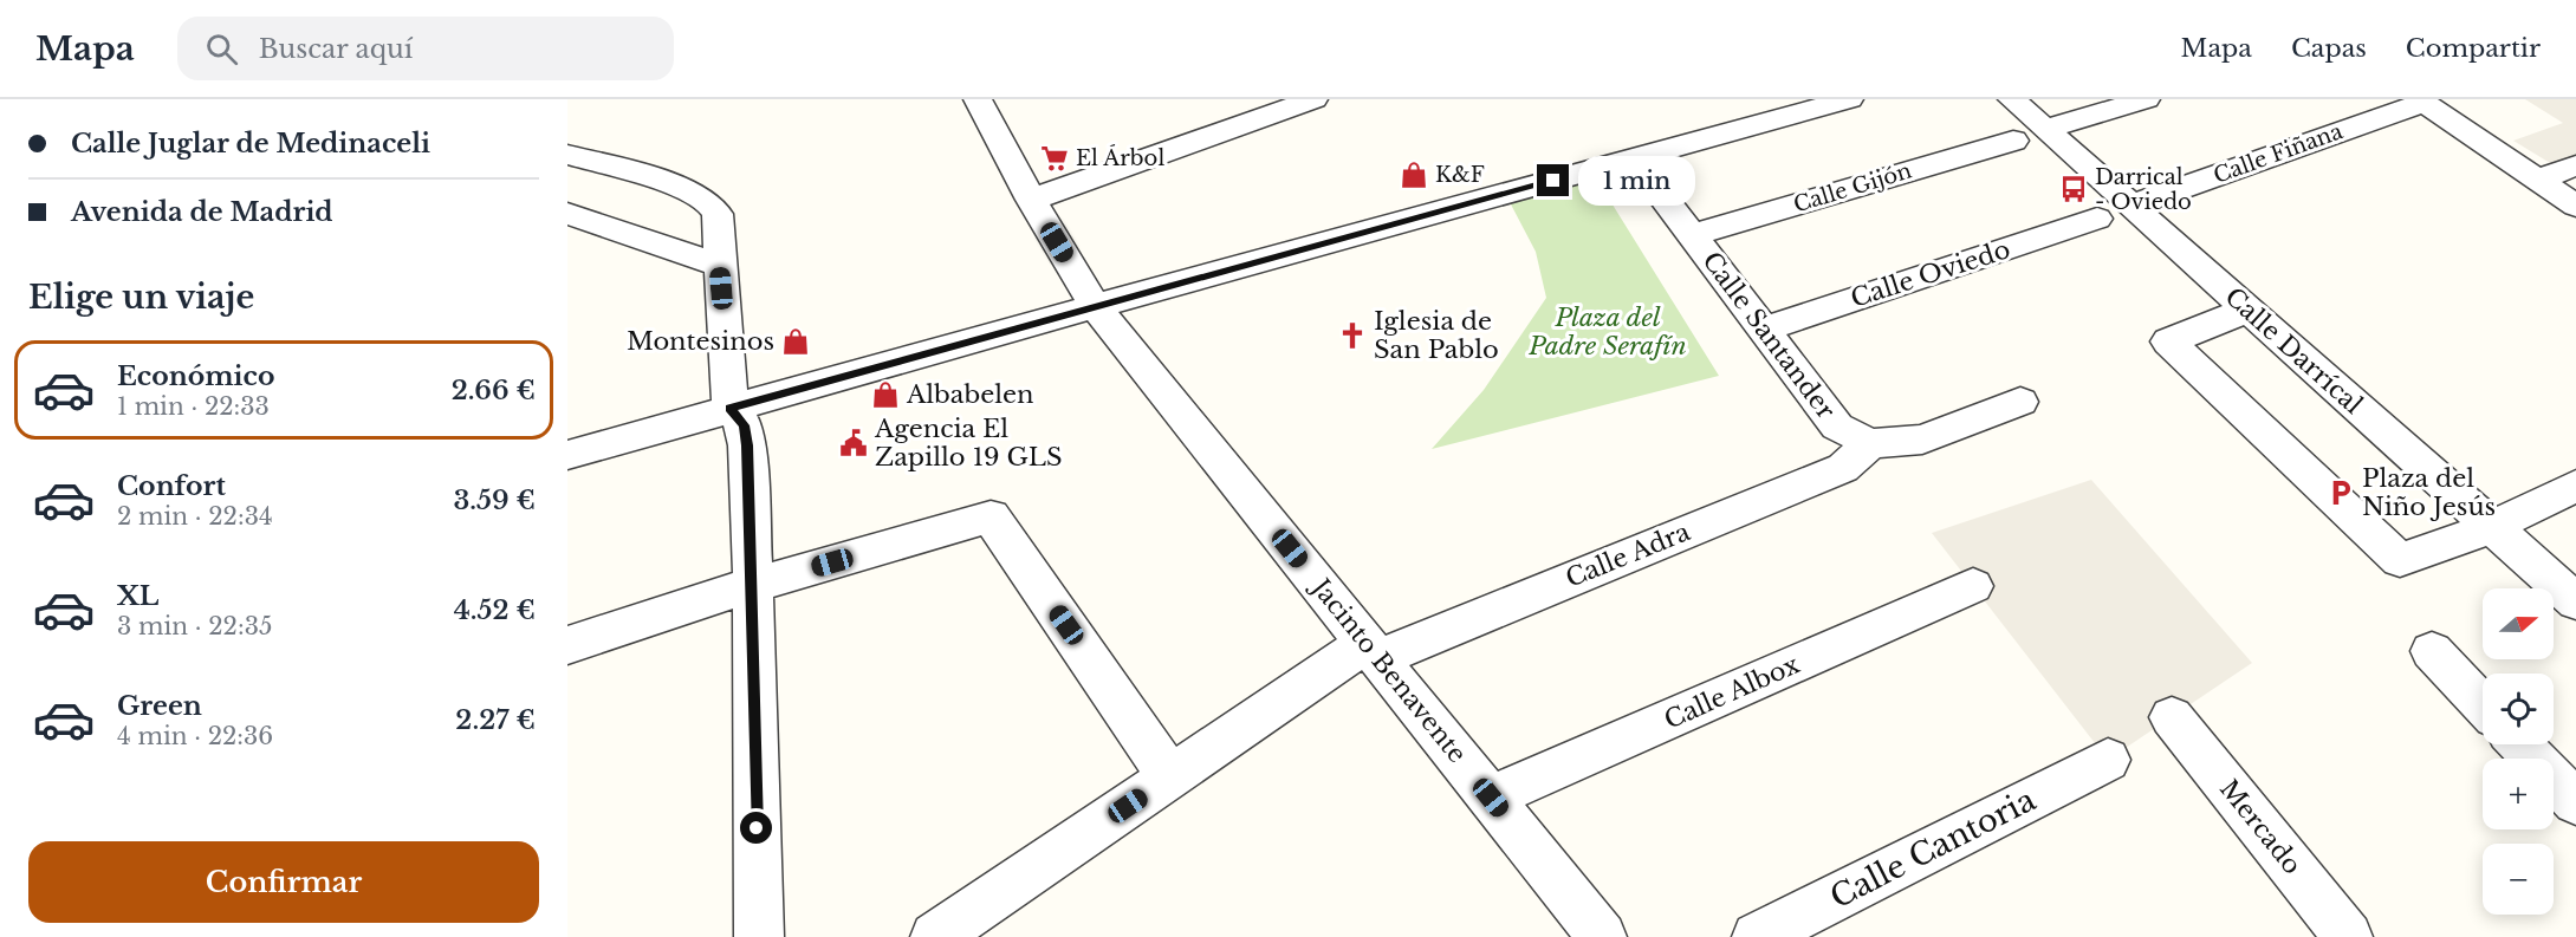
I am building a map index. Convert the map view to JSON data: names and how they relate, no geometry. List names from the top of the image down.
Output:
{
  "streets": {
    "street": [
      "Calle Fiñana",
      "Calle Gijón",
      "Calle Oviedo",
      "Calle Santander",
      "Calle Darrícal",
      "Calle Adra",
      "Jacinto Benavente",
      "Calle Albox",
      "Mercado",
      "Calle Cantoria"
    ]
  },
  "crossings": [
    ["Calle Fiñana", "Calle Darrícal"],
    ["Calle Gijón", "Calle Santander"],
    ["Calle Gijón", "Calle Darrícal"],
    ["Calle Oviedo", "Calle Santander"],
    ["Calle Santander", "Calle Adra"],
    ["Calle Adra", "Jacinto Benavente"],
    ["Jacinto Benavente", "Calle Albox"]
  ],
  "parks": ["Plaza del Padre Serafín"],
  "places": {
    "supermarket": ["El Árbol"],
    "shop": ["K&F", "Montesinos", "Albabelen"],
    "bus stop": ["Darrical - Oviedo"],
    "church": ["Iglesia de San Pablo"],
    "public building": ["Agencia El Zapillo 19 GLS"],
    "parking": ["Plaza del Niño Jesús"]
  },
  "north": "right",
  "page": {
    "header": "Mapa",
    "search": "Buscar aquí",
    "nav": ["Mapa", "Capas", "Compartir"],
    "banner": ["Calle Juglar de Medinaceli", "Avenida de Madrid"],
    "bubble": "1 min",
    "heading": "Elige un viaje",
    "list": [
      {
        "name": "Económico",
        "note": "1 min · 22:33",
        "value": "2.66 €"
      },
      {
        "name": "Confort",
        "note": "2 min · 22:34",
        "value": "3.59 €"
      },
      {
        "name": "XL",
        "note": "3 min · 22:35",
        "value": "4.52 €"
      },
      {
        "name": "Green",
        "note": "4 min · 22:36",
        "value": "2.27 €"
      }
    ],
    "map_buttons": ["+", "−"],
    "buttons": "Confirmar"
  }
}
